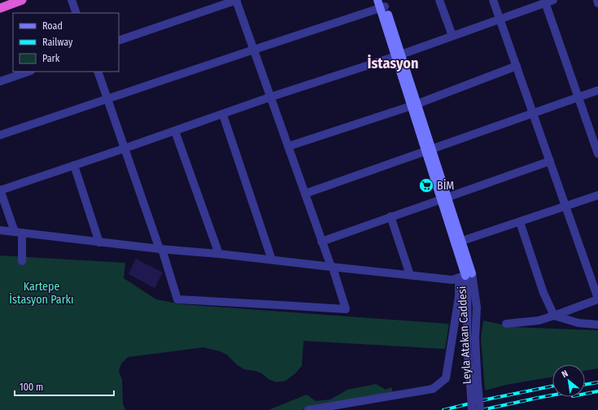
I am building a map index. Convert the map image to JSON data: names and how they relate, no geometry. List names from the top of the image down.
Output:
{
  "streets": {
    "main road": ["Leyla Atakan Caddesi"]
  },
  "districts": ["İstasyon"],
  "parks": ["Kartepe İstasyon Parkı"],
  "places": {
    "supermarket": ["BİM"]
  },
  "legend": ["Road", "Railway", "Park"],
  "scale_bar": "100 m",
  "north": "top left"
}
